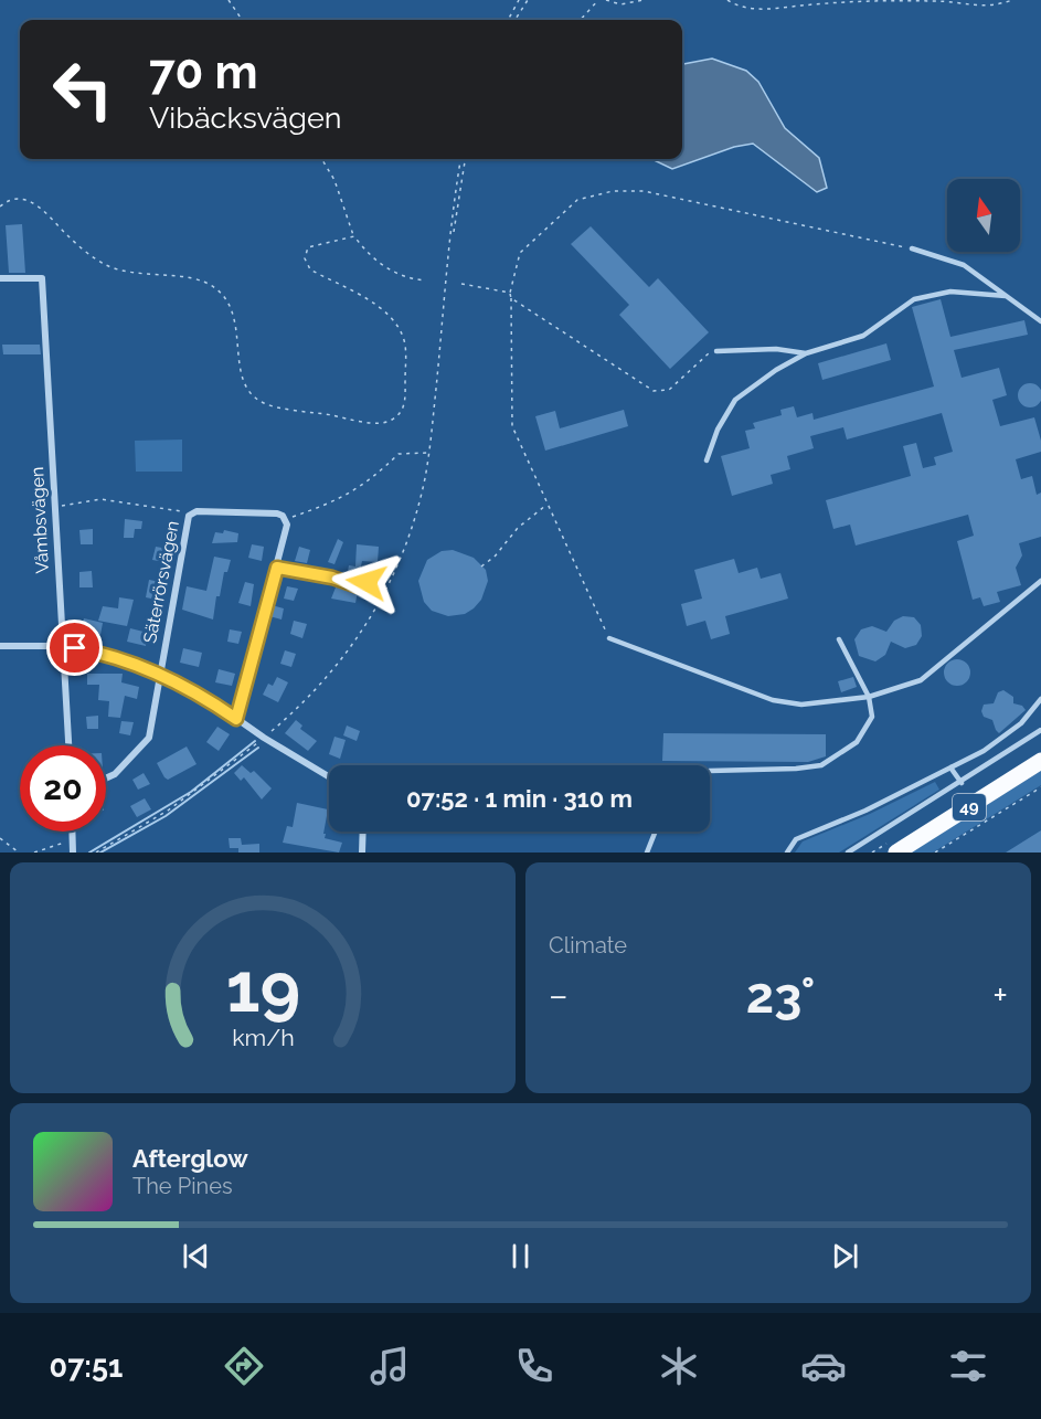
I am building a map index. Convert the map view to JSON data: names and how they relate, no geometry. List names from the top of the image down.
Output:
{
  "streets": {
    "main road": ["49"],
    "street": ["Våmbsvägen", "Säterrörsvägen"]
  },
  "north": "top",
  "page": {
    "turn": ["70 m", "Vibäcksvägen"],
    "limit": "20",
    "trip": "07:52 · 1 min · 310 m",
    "tile": "Climate",
    "heat": ["−", "23°", "+"],
    "song": ["Afterglow", "The Pines"],
    "tabs": "07:51",
    "gauge": ["19", "km/h"]
  }
}
